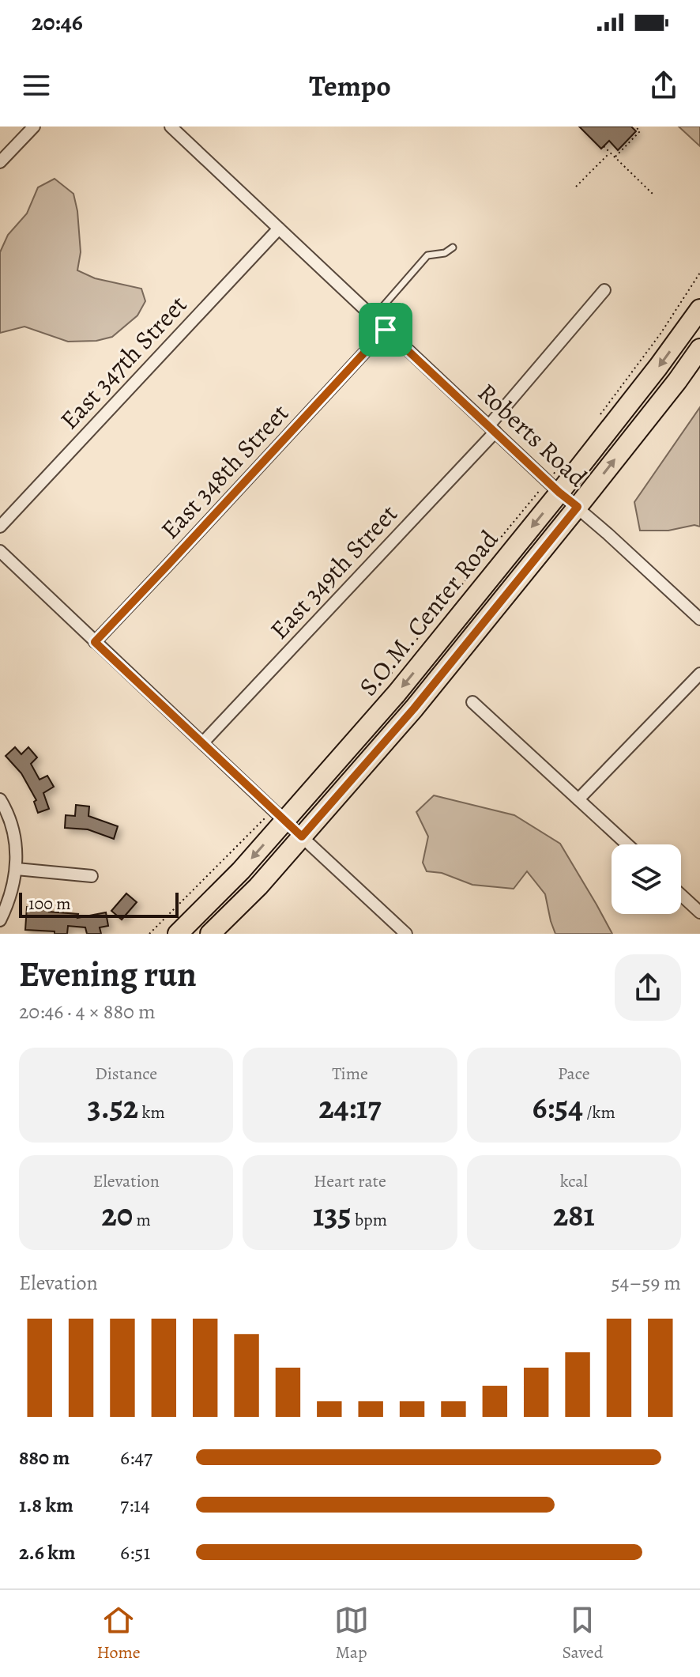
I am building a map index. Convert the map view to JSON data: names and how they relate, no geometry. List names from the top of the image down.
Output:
{
  "streets": {
    "main road": ["S.O.M. Center Road"],
    "street": [
      "East 347th Street",
      "Roberts Road",
      "East 348th Street",
      "East 349th Street"
    ]
  },
  "crossings": [
    ["East 347th Street", "Roberts Road"],
    ["Roberts Road", "East 348th Street"],
    ["Roberts Road", "East 349th Street"],
    ["Roberts Road", "S.O.M. Center Road"]
  ],
  "scale_bar": "100 m",
  "page": {
    "status": "20:46",
    "header": "Tempo",
    "scale": "100 m",
    "heading": ["Evening run", "20:46 · 4 × 880 m"],
    "stats": [
      ["Distance", "3.52 km"],
      ["Time", "24:17"],
      ["Pace", "6:54 /km"],
      ["Elevation", "20 m"],
      ["Heart rate", "135 bpm"],
      ["kcal", "281"]
    ],
    "chart": ["Elevation", "54–59 m"],
    "list": [
      {
        "name": "880 m",
        "note": "6:47"
      },
      {
        "name": "1.8 km",
        "note": "7:14"
      },
      {
        "name": "2.6 km",
        "note": "6:51"
      }
    ],
    "tabs": ["Home", "Map", "Saved"]
  }
}
